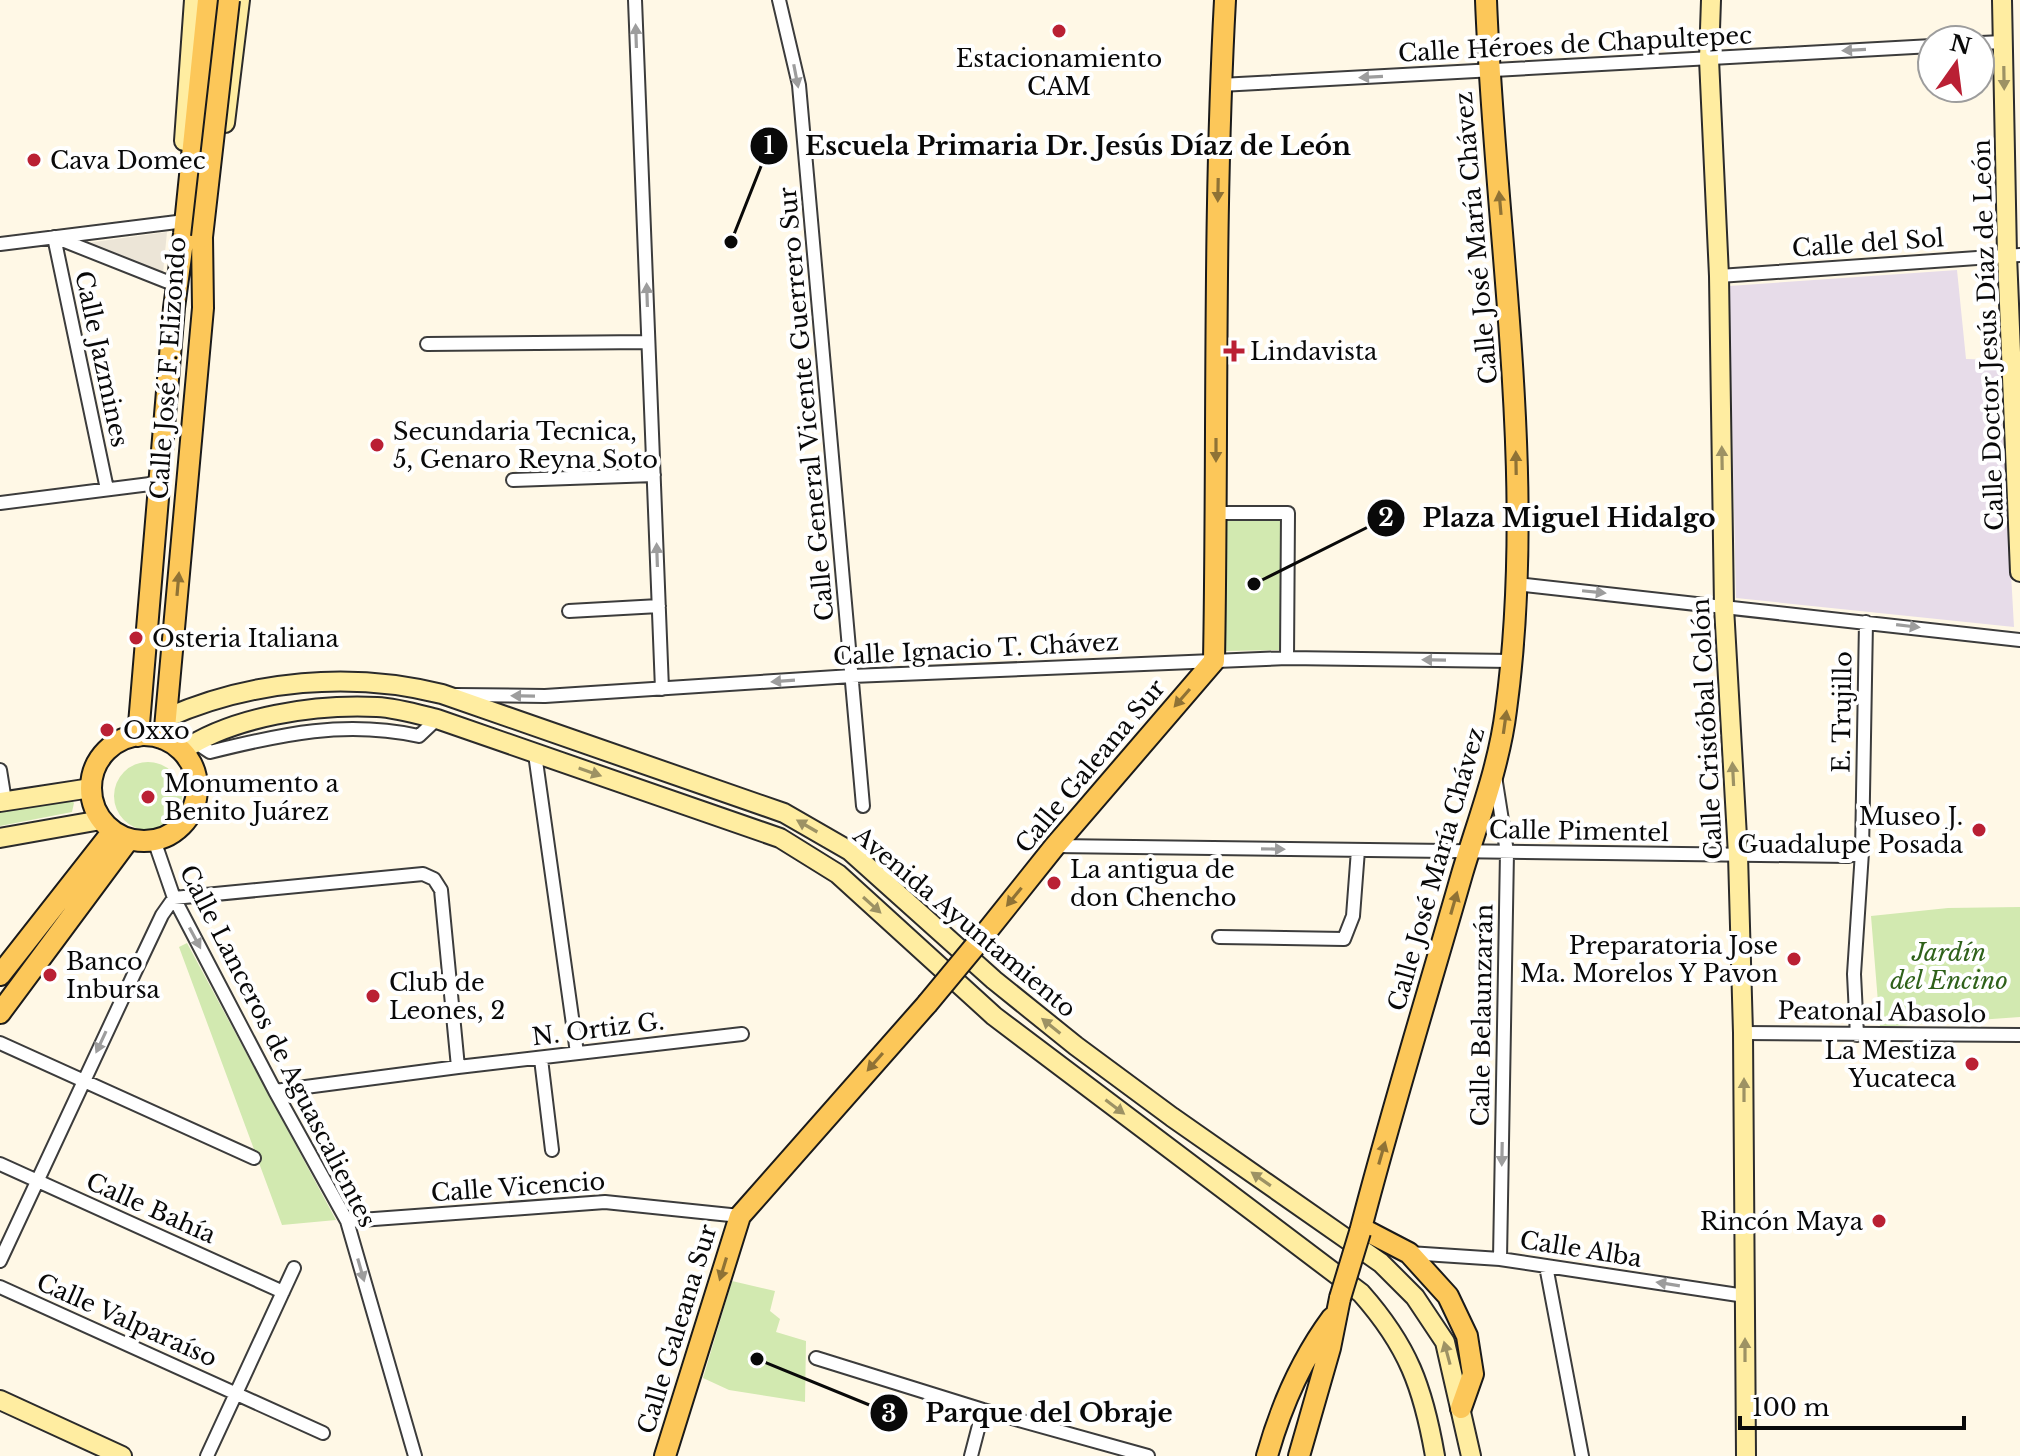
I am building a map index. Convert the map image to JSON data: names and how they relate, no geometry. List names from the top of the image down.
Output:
{
  "streets": {
    "main road": [
      "Calle José María Chávez",
      "Calle Doctor Jesús Díaz de León",
      "Calle José F. Elizondo",
      "Calle Cristóbal Colón",
      "Calle Galeana Sur",
      "Avenida Ayuntamiento"
    ],
    "street": [
      "Calle Héroes de Chapultepec",
      "Calle del Sol",
      "Calle Jazmines",
      "Calle General Vicente Guerrero Sur",
      "Calle Ignacio T. Chávez",
      "E. Trujillo",
      "Calle Pimentel",
      "Peatonal Abasolo",
      "Calle Belaunzarán",
      "N. Ortiz G.",
      "Calle Lanceros de Aguascalientes",
      "Calle Vicencio",
      "Calle Bahía",
      "Calle Alba",
      "Calle Valparaíso"
    ]
  },
  "crossings": [
    ["Calle Héroes de Chapultepec", "Calle José María Chávez"],
    ["Calle Héroes de Chapultepec", "Calle Cristóbal Colón"],
    ["Calle José María Chávez", "Calle Ignacio T. Chávez"],
    ["Calle José María Chávez", "Calle Pimentel"],
    ["Calle José María Chávez", "Calle Belaunzarán"],
    ["Calle del Sol", "Calle Doctor Jesús Díaz de León"],
    ["Calle del Sol", "Calle Cristóbal Colón"],
    ["Calle José F. Elizondo", "Avenida Ayuntamiento"],
    ["Calle José F. Elizondo", "Calle Lanceros de Aguascalientes"],
    ["Calle General Vicente Guerrero Sur", "Calle Ignacio T. Chávez"],
    ["Calle Ignacio T. Chávez", "Calle Galeana Sur"],
    ["Calle Ignacio T. Chávez", "Avenida Ayuntamiento"],
    ["E. Trujillo", "Calle Pimentel"],
    ["E. Trujillo", "Peatonal Abasolo"],
    ["Calle Cristóbal Colón", "Calle Pimentel"],
    ["Calle Cristóbal Colón", "Peatonal Abasolo"],
    ["Calle Cristóbal Colón", "Calle Alba"],
    ["Calle Galeana Sur", "Calle Pimentel"],
    ["Calle Galeana Sur", "Calle Vicencio"],
    ["Calle Pimentel", "Calle Belaunzarán"],
    ["Avenida Ayuntamiento", "Calle Lanceros de Aguascalientes"],
    ["Calle Belaunzarán", "Calle Alba"],
    ["N. Ortiz G.", "Calle Lanceros de Aguascalientes"],
    ["Calle Lanceros de Aguascalientes", "Calle Vicencio"]
  ],
  "one_way": [
    "Calle Héroes de Chapultepec",
    "Calle José María Chávez",
    "Calle Doctor Jesús Díaz de León",
    "Calle General Vicente Guerrero Sur",
    "Calle Ignacio T. Chávez",
    "Calle Cristóbal Colón",
    "Calle Galeana Sur",
    "Calle Pimentel",
    "Calle Belaunzarán",
    "Calle Lanceros de Aguascalientes",
    "Calle Alba"
  ],
  "parks": ["Jardín del Encino"],
  "places": {
    "other": [
      "Estacionamiento CAM",
      "Cava Domec",
      "Escuela Primaria Dr. Jesús Díaz de León",
      "Secundaria Tecnica, 5, Genaro Reyna Soto",
      "Plaza Miguel Hidalgo",
      "Osteria Italiana",
      "Oxxo",
      "Monumento a Benito Juárez",
      "Museo J. Guadalupe Posada",
      "La antigua de don Chencho",
      "Preparatoria Jose Ma. Morelos Y Pavon",
      "Banco Inbursa",
      "Club de Leones, 2",
      "La Mestiza Yucateca",
      "Rincón Maya",
      "Parque del Obraje"
    ],
    "health": ["Lindavista"]
  },
  "scale_bar": "100 m",
  "north": "top"
}
